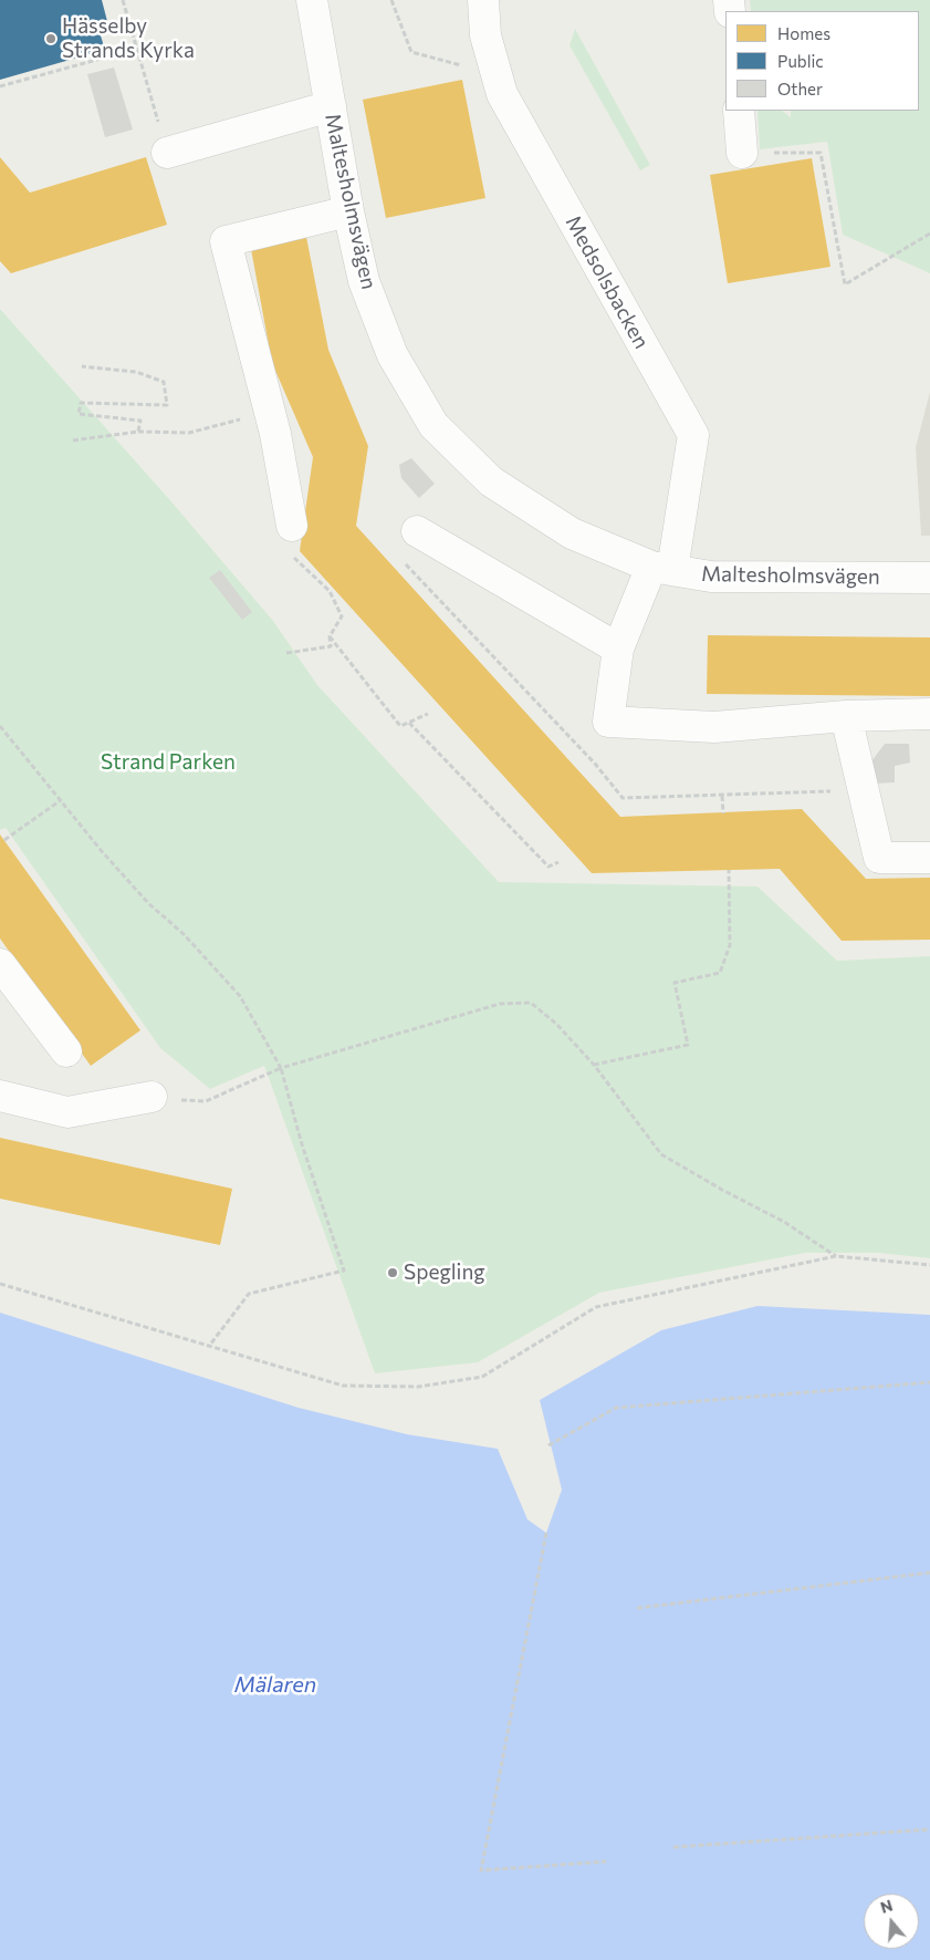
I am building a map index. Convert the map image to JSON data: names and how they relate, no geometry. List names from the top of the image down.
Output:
{
  "streets": {
    "street": ["Maltesholmsvägen", "Medsolsbacken"]
  },
  "crossings": [
    ["Maltesholmsvägen", "Medsolsbacken"]
  ],
  "water": ["Mälaren"],
  "parks": ["Strand Parken"],
  "places": ["Hässelby Strands Kyrka", "Spegling"],
  "legend": ["Homes", "Public", "Other"],
  "north": "top"
}
